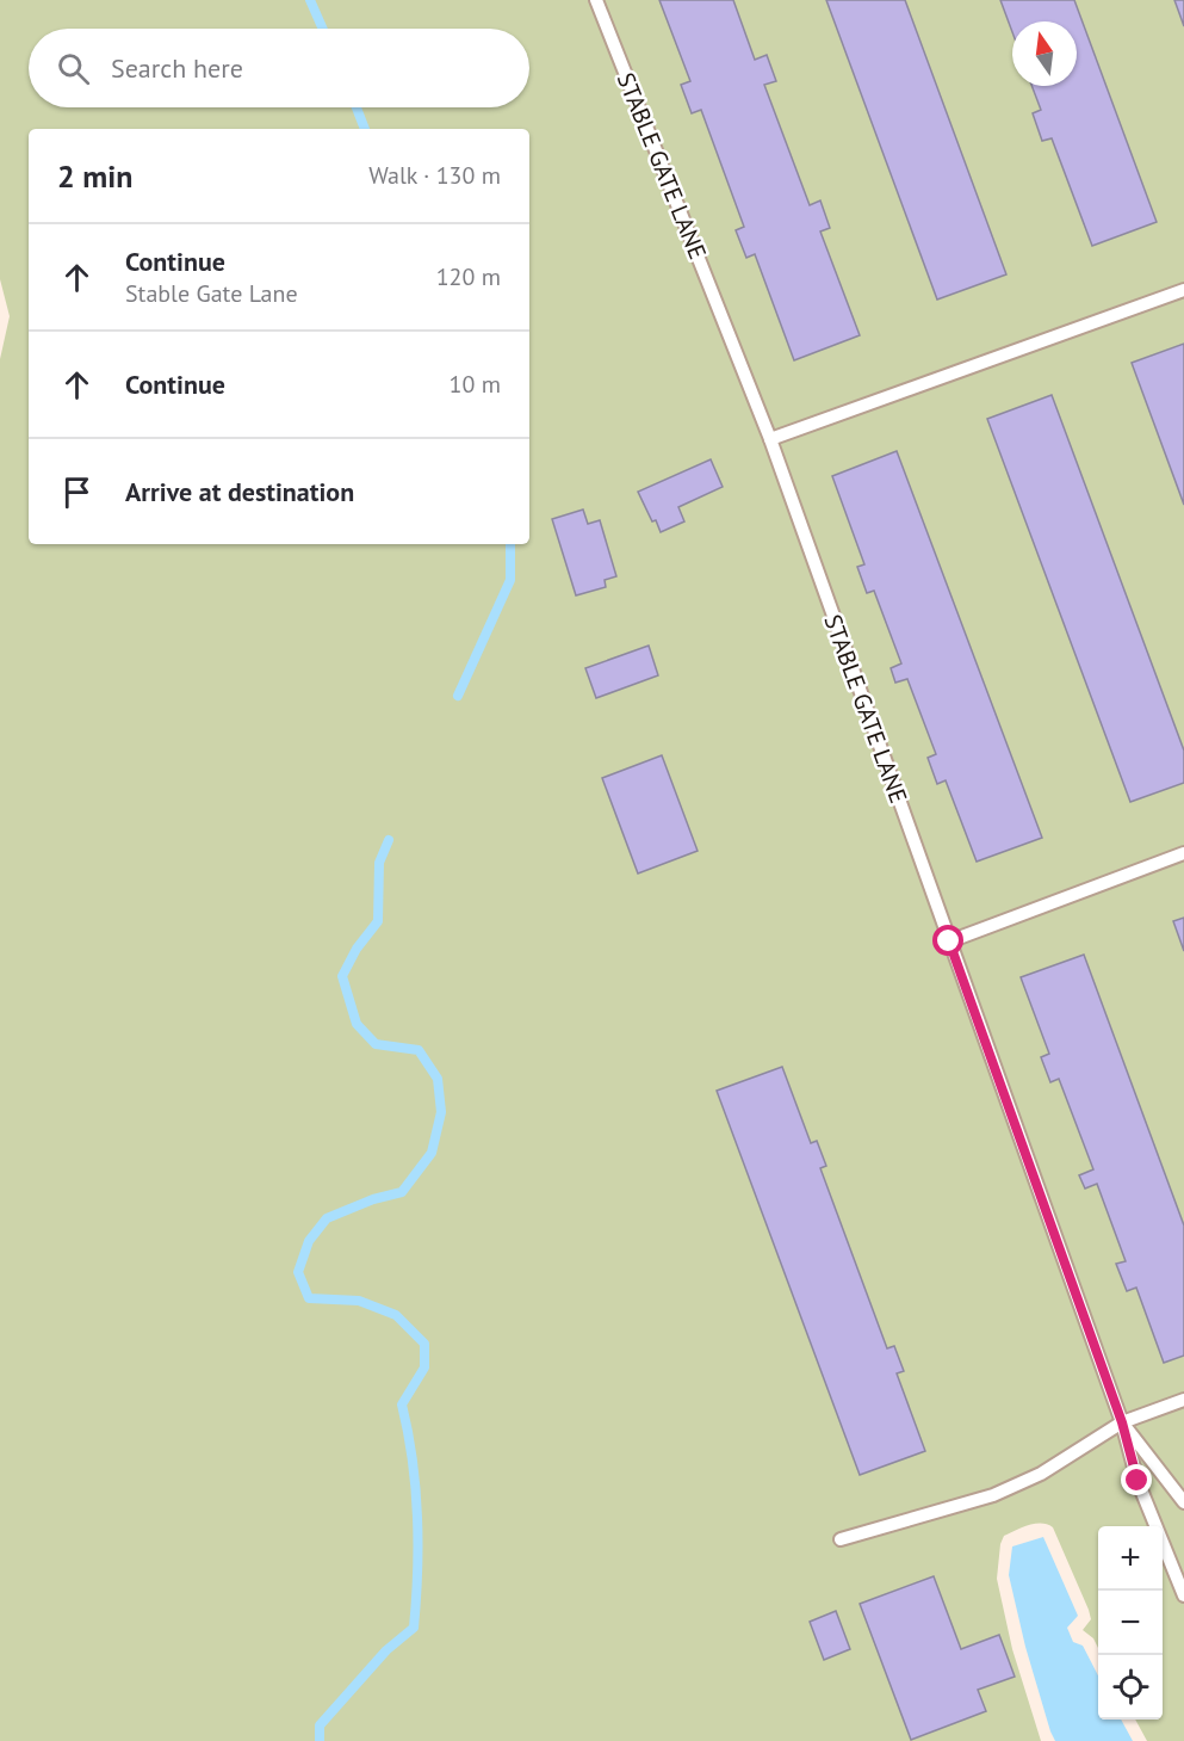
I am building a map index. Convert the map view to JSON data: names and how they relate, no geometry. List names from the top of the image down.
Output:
{
  "streets": {
    "lane": ["STABLE GATE LANE"]
  },
  "north": "top",
  "page": {
    "search": "Search here",
    "heading": ["2 min", "Walk · 130 m"],
    "list": [
      ["Continue", "Stable Gate Lane", "120 m"],
      ["Continue", "10 m"],
      "Arrive at destination"
    ],
    "map_buttons": ["+", "−"]
  }
}
